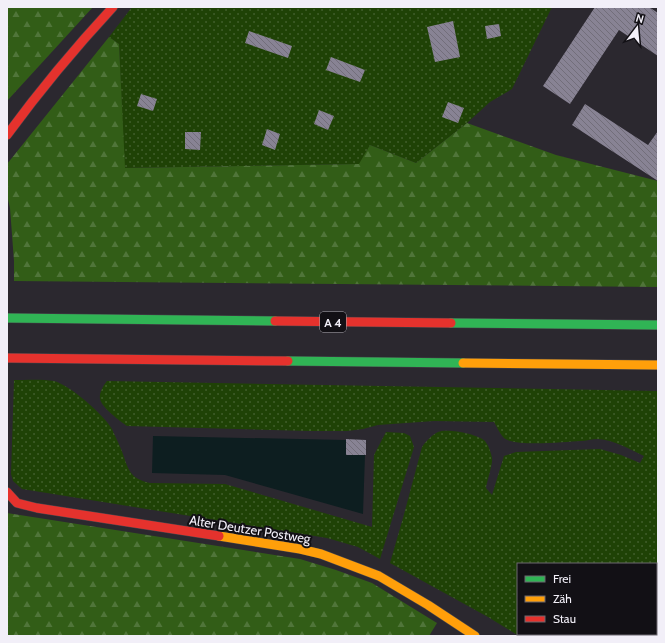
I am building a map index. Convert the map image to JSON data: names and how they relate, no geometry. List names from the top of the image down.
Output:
{
  "streets": {
    "main road": ["A 4", "Alter Deutzer Postweg"]
  },
  "legend": ["Frei", "Zäh", "Stau"],
  "north": "top"
}
